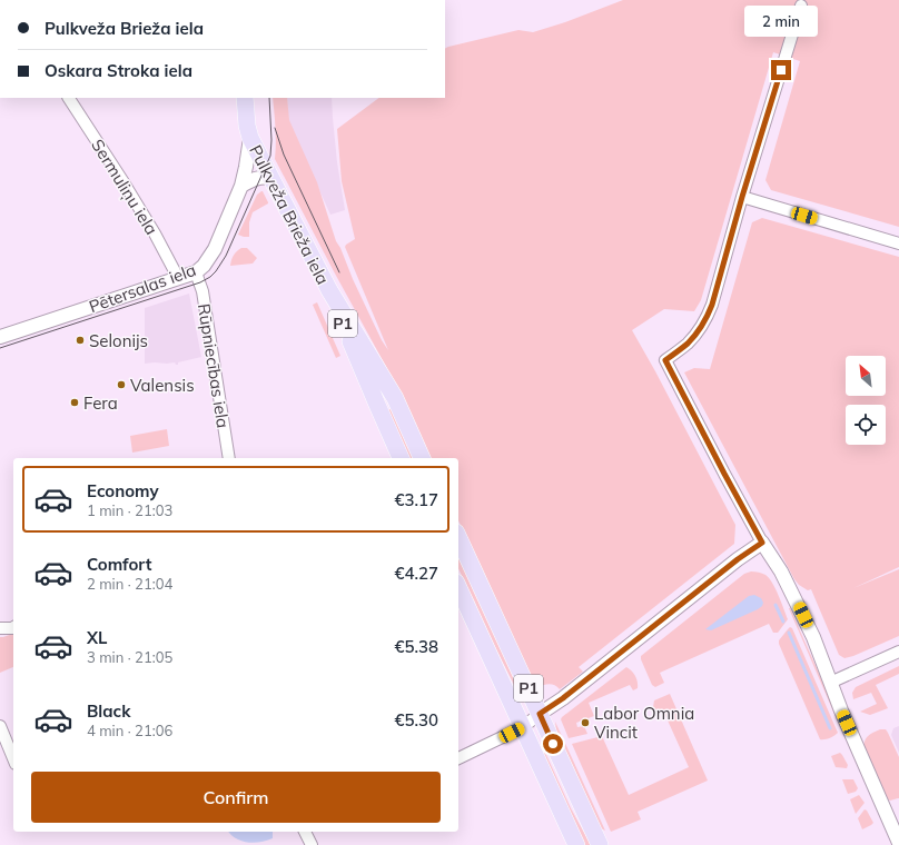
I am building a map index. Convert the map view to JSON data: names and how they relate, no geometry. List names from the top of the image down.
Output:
{
  "streets": {
    "main road": ["Pulkveža Brieža iela", "P1"],
    "street": ["Sermuliņu iela", "Pētersalas iela", "Rūpniecības iela"]
  },
  "crossings": [
    ["Sermuliņu iela", "Pētersalas iela"],
    ["Pulkveža Brieža iela", "Pētersalas iela"],
    ["Pulkveža Brieža iela", "P1"],
    ["Pētersalas iela", "P1"],
    ["Pētersalas iela", "Rūpniecības iela"]
  ],
  "places": [
    "Selonijs",
    "Valensis",
    "Fera",
    "Labor Omnia Vincit"
  ],
  "north": "top left",
  "page": {
    "banner": ["Pulkveža Brieža iela", "Oskara Stroka iela"],
    "bubble": "2 min",
    "list": [
      {
        "name": "Economy",
        "note": "1 min · 21:03",
        "value": "€3.17"
      },
      {
        "name": "Comfort",
        "note": "2 min · 21:04",
        "value": "€4.27"
      },
      {
        "name": "XL",
        "note": "3 min · 21:05",
        "value": "€5.38"
      },
      {
        "name": "Black",
        "note": "4 min · 21:06",
        "value": "€5.30"
      }
    ],
    "buttons": "Confirm"
  }
}
